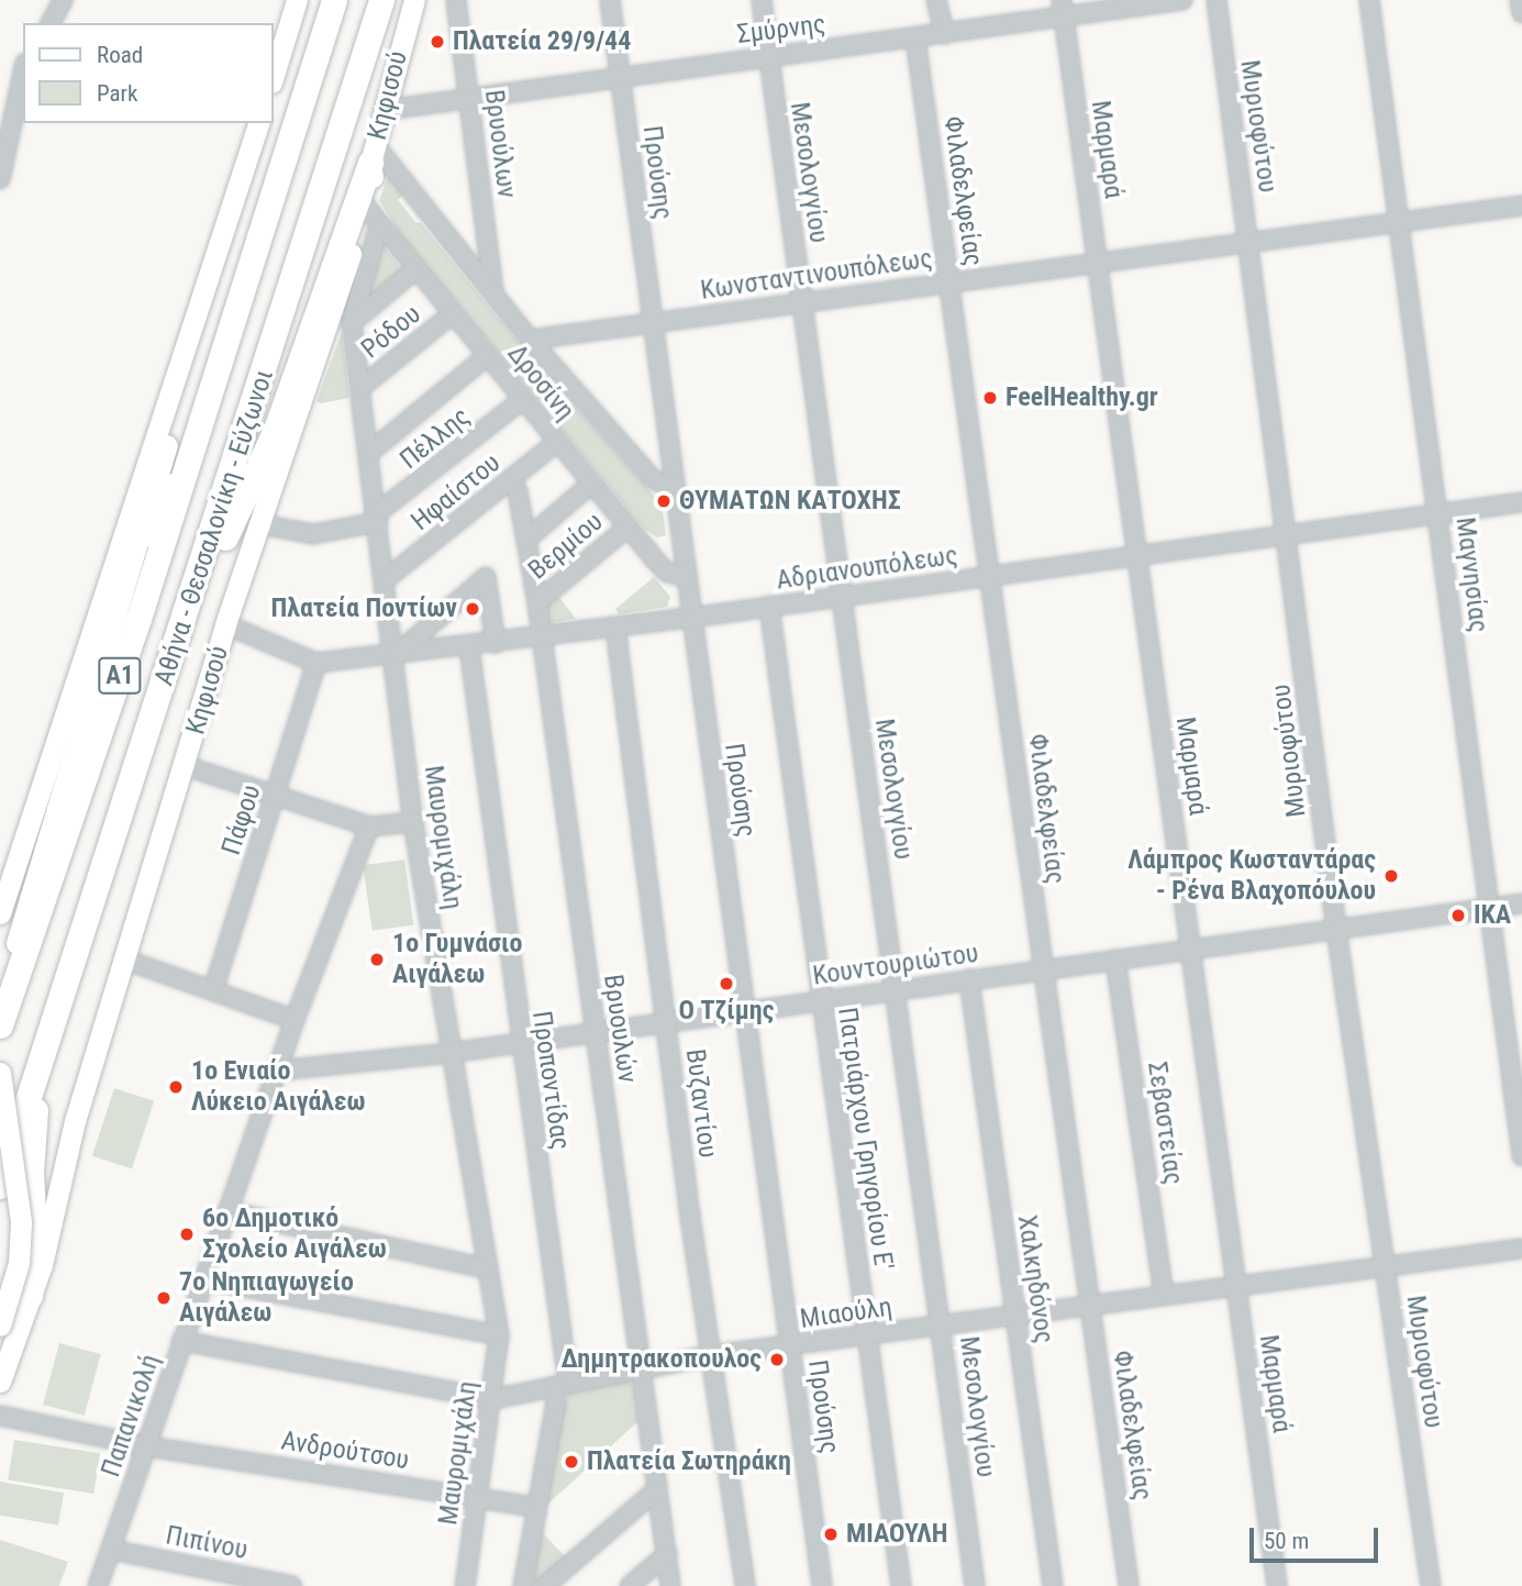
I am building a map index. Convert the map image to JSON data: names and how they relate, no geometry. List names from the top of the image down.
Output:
{
  "streets": {
    "highway": ["Αθήνα - Θεσσαλονίκη - Εύζωνοι", "Α1"],
    "main road": ["Κηφισού"],
    "street": [
      "Σμύρνης",
      "Μυριοφύτου",
      "Βρυούλων",
      "Μαρμαρά",
      "Προύσης",
      "Μεσολογγίου",
      "Φιλαδελφείας",
      "Κωνσταντινουπόλεως",
      "Ρόδου",
      "Δροσίνη",
      "Πέλλης",
      "Ηφαίστου",
      "Βερμίου",
      "Αδριανουπόλεως",
      "Μαγνησίας",
      "Πάφου",
      "Μαυρομιχάλη",
      "Κουντουριώτου",
      "Βρυουλών",
      "Προποντίδας",
      "Βυζαντίου",
      "Σεβαστείας",
      "Πατριάρχου Γρηγορίου Ε'",
      "Χαλκηδόνος",
      "Μιαούλη",
      "Παπανικολή",
      "Ανδρούτσου",
      "Πιπίνου"
    ]
  },
  "crossings": [
    ["Σμύρνης", "Κηφισού"],
    ["Σμύρνης", "Βρυούλων"],
    ["Σμύρνης", "Μαρμαρά"],
    ["Σμύρνης", "Προύσης"],
    ["Σμύρνης", "Μεσολογγίου"],
    ["Σμύρνης", "Φιλαδελφείας"],
    ["Κηφισού", "Δροσίνη"],
    ["Κηφισού", "Αδριανουπόλεως"],
    ["Μυριοφύτου", "Κωνσταντινουπόλεως"],
    ["Μυριοφύτου", "Αδριανουπόλεως"],
    ["Μυριοφύτου", "Κουντουριώτου"],
    ["Μυριοφύτου", "Μιαούλη"],
    ["Βρυούλων", "Δροσίνη"],
    ["Μαρμαρά", "Κωνσταντινουπόλεως"],
    ["Μαρμαρά", "Αδριανουπόλεως"],
    ["Μαρμαρά", "Κουντουριώτου"],
    ["Μαρμαρά", "Μιαούλη"],
    ["Προύσης", "Κωνσταντινουπόλεως"],
    ["Προύσης", "Δροσίνη"],
    ["Προύσης", "Αδριανουπόλεως"],
    ["Προύσης", "Κουντουριώτου"],
    ["Προύσης", "Μιαούλη"],
    ["Μεσολογγίου", "Κωνσταντινουπόλεως"],
    ["Μεσολογγίου", "Αδριανουπόλεως"],
    ["Μεσολογγίου", "Κουντουριώτου"],
    ["Μεσολογγίου", "Μιαούλη"],
    ["Φιλαδελφείας", "Κωνσταντινουπόλεως"],
    ["Φιλαδελφείας", "Αδριανουπόλεως"],
    ["Φιλαδελφείας", "Κουντουριώτου"],
    ["Φιλαδελφείας", "Μιαούλη"],
    ["Κωνσταντινουπόλεως", "Δροσίνη"],
    ["Κωνσταντινουπόλεως", "Μαγνησίας"],
    ["Ρόδου", "Δροσίνη"],
    ["Ρόδου", "Μαυρομιχάλη"],
    ["Δροσίνη", "Πέλλης"],
    ["Δροσίνη", "Ηφαίστου"],
    ["Δροσίνη", "Βερμίου"],
    ["Δροσίνη", "Μαυρομιχάλη"],
    ["Πέλλης", "Μαυρομιχάλη"],
    ["Ηφαίστου", "Μαυρομιχάλη"],
    ["Ηφαίστου", "Βρυουλών"],
    ["Βερμίου", "Βρυουλών"],
    ["Αδριανουπόλεως", "Μαγνησίας"],
    ["Αδριανουπόλεως", "Πάφου"],
    ["Αδριανουπόλεως", "Μαυρομιχάλη"],
    ["Αδριανουπόλεως", "Βρυουλών"],
    ["Αδριανουπόλεως", "Προποντίδας"],
    ["Αδριανουπόλεως", "Βυζαντίου"],
    ["Αδριανουπόλεως", "Πατριάρχου Γρηγορίου Ε'"],
    ["Μαγνησίας", "Κουντουριώτου"],
    ["Μαυρομιχάλη", "Κουντουριώτου"],
    ["Μαυρομιχάλη", "Μιαούλη"],
    ["Μαυρομιχάλη", "Ανδρούτσου"],
    ["Κουντουριώτου", "Βρυουλών"],
    ["Κουντουριώτου", "Προποντίδας"],
    ["Κουντουριώτου", "Βυζαντίου"],
    ["Κουντουριώτου", "Σεβαστείας"],
    ["Κουντουριώτου", "Πατριάρχου Γρηγορίου Ε'"],
    ["Κουντουριώτου", "Χαλκηδόνος"],
    ["Κουντουριώτου", "Παπανικολή"],
    ["Βρυουλών", "Μιαούλη"],
    ["Προποντίδας", "Μιαούλη"],
    ["Προποντίδας", "Ανδρούτσου"],
    ["Βυζαντίου", "Μιαούλη"],
    ["Σεβαστείας", "Μιαούλη"],
    ["Πατριάρχου Γρηγορίου Ε'", "Μιαούλη"],
    ["Χαλκηδόνος", "Μιαούλη"],
    ["Μιαούλη", "Παπανικολή"],
    ["Παπανικολή", "Ανδρούτσου"],
    ["Παπανικολή", "Πιπίνου"]
  ],
  "places": [
    "Πλατεία 29/9/44",
    "FeelHealthy.gr",
    "ΘΥΜΑΤΩΝ ΚΑΤΟΧΗΣ",
    "Πλατεία Ποντίων",
    "Λάμπρος Κωσταντάρας - Ρένα Βλαχοπόυλου",
    "ΙΚΑ",
    "1ο Γυμνάσιο Αιγάλεω",
    "Ο Τζίμης",
    "1ο Ενιαίο Λύκειο Αιγάλεω",
    "6ο Δημοτικό Σχολείο Αιγάλεω",
    "7ο Νηπιαγωγείο Αιγάλεω",
    "Δημητρακοπουλος",
    "Πλατεία Σωτηράκη",
    "ΜΙΑΟΥΛΗ"
  ],
  "legend": ["Road", "Park"],
  "scale_bar": "50 m"
}
